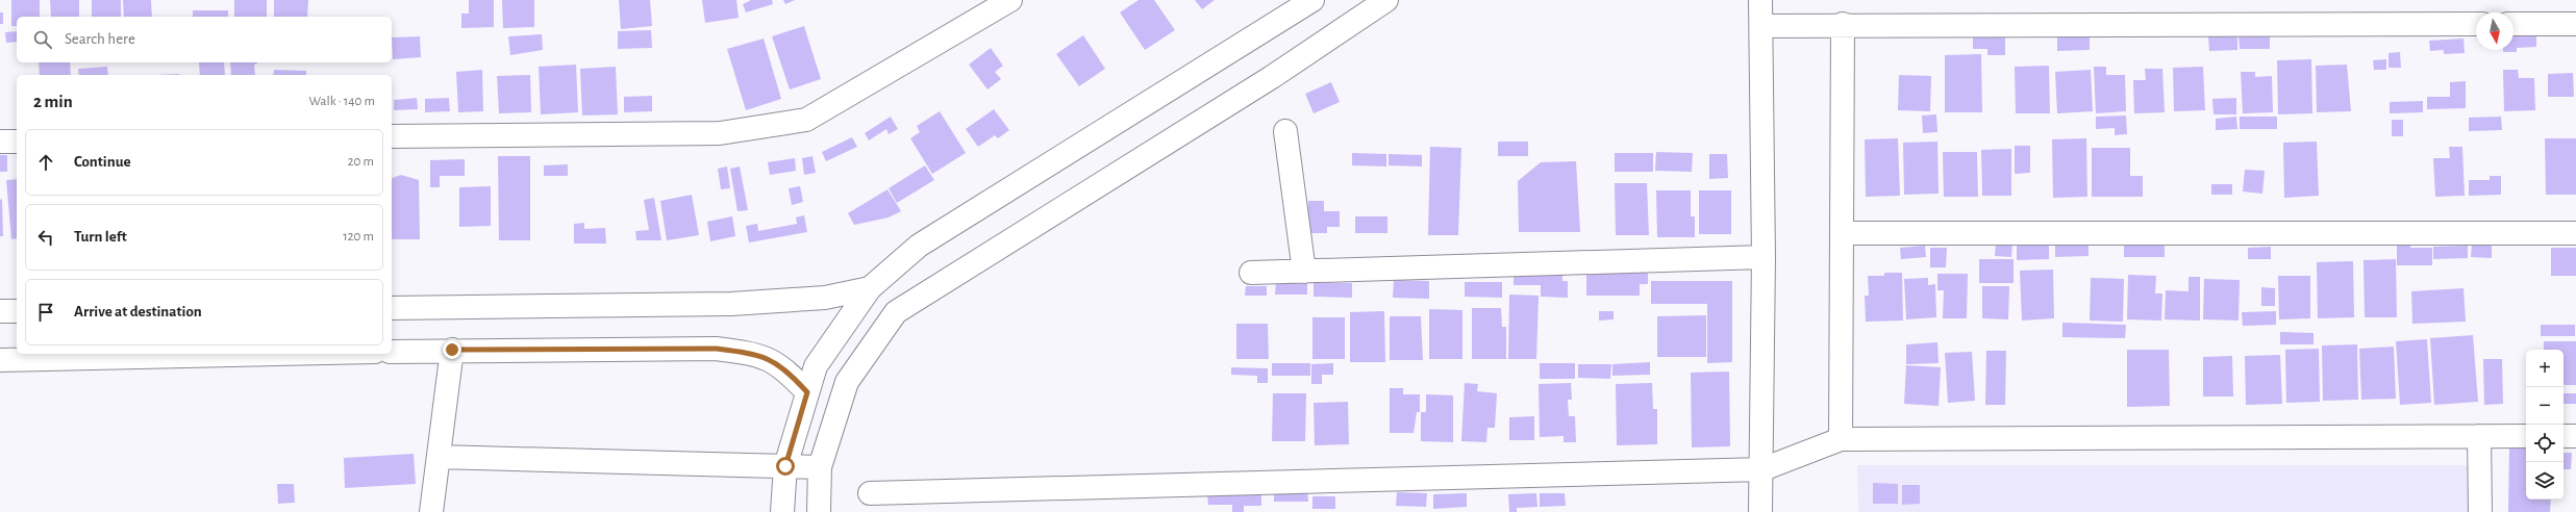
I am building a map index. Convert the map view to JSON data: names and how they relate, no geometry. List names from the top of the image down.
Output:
{
  "north": "bottom",
  "page": {
    "search": "Search here",
    "heading": ["2 min", "Walk · 140 m"],
    "list": [
      ["Continue", "20 m"],
      ["Turn left", "120 m"],
      "Arrive at destination"
    ],
    "map_buttons": ["+", "−"]
  }
}
